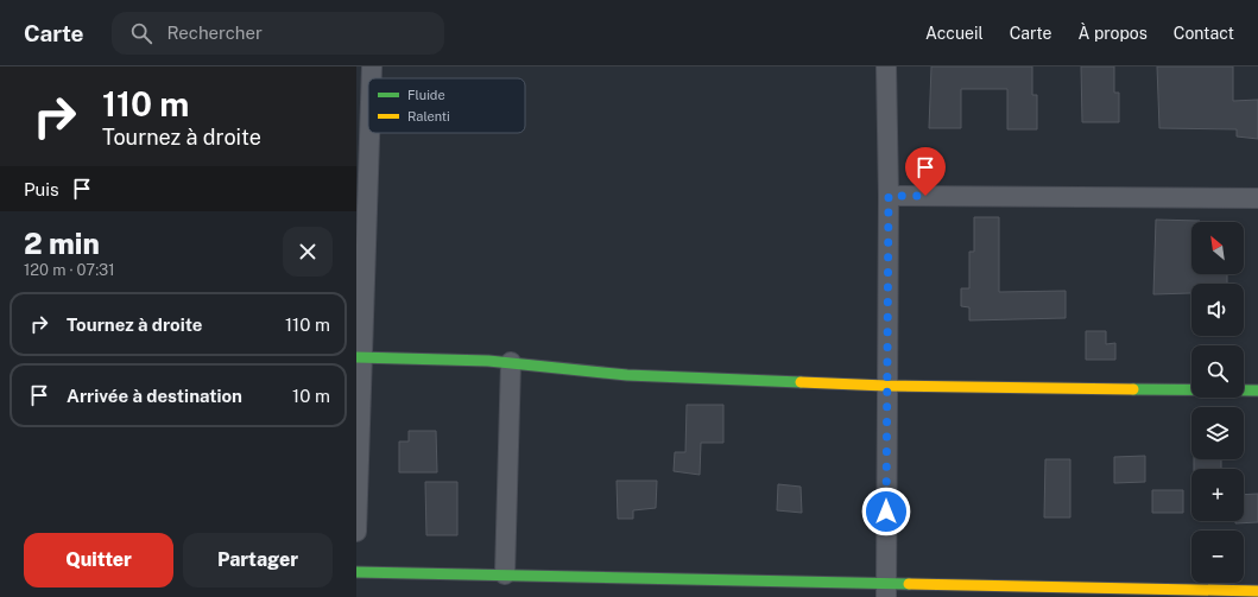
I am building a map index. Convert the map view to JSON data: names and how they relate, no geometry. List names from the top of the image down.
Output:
{
  "legend": ["Fluide", "Ralenti"],
  "north": "top left",
  "page": {
    "header": "Carte",
    "search": "Rechercher",
    "nav": [
      "Accueil",
      "Carte",
      "À propos",
      "Contact"
    ],
    "turn": ["110 m", "Tournez à droite"],
    "then": "Puis",
    "heading": ["2 min", "120 m · 07:31"],
    "map_buttons": ["+", "−"],
    "list": [
      {
        "name": "Tournez à droite",
        "value": "110 m"
      },
      {
        "name": "Arrivée à destination",
        "value": "10 m"
      }
    ],
    "buttons": ["Quitter", "Partager"]
  }
}
